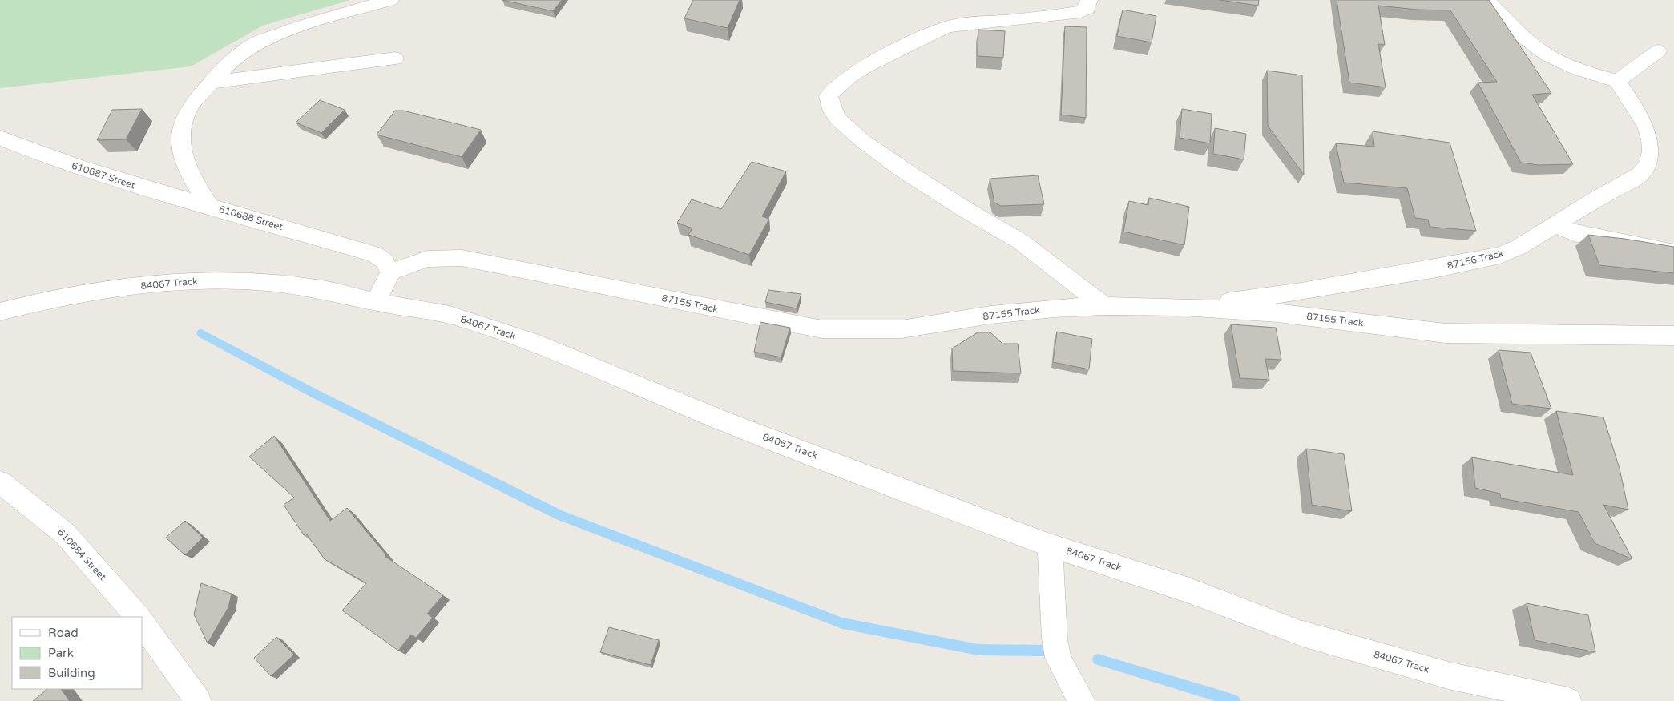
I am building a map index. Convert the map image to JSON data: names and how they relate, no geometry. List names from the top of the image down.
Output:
{
  "streets": {
    "street": [
      "610687 Street",
      "610688 Street",
      "87156 Track",
      "84067 Track",
      "87155 Track",
      "610684 Street"
    ]
  },
  "crossings": [
    ["610687 Street", "610688 Street"],
    ["610688 Street", "87155 Track"],
    ["87156 Track", "87155 Track"]
  ],
  "legend": ["Road", "Park", "Building"]
}
